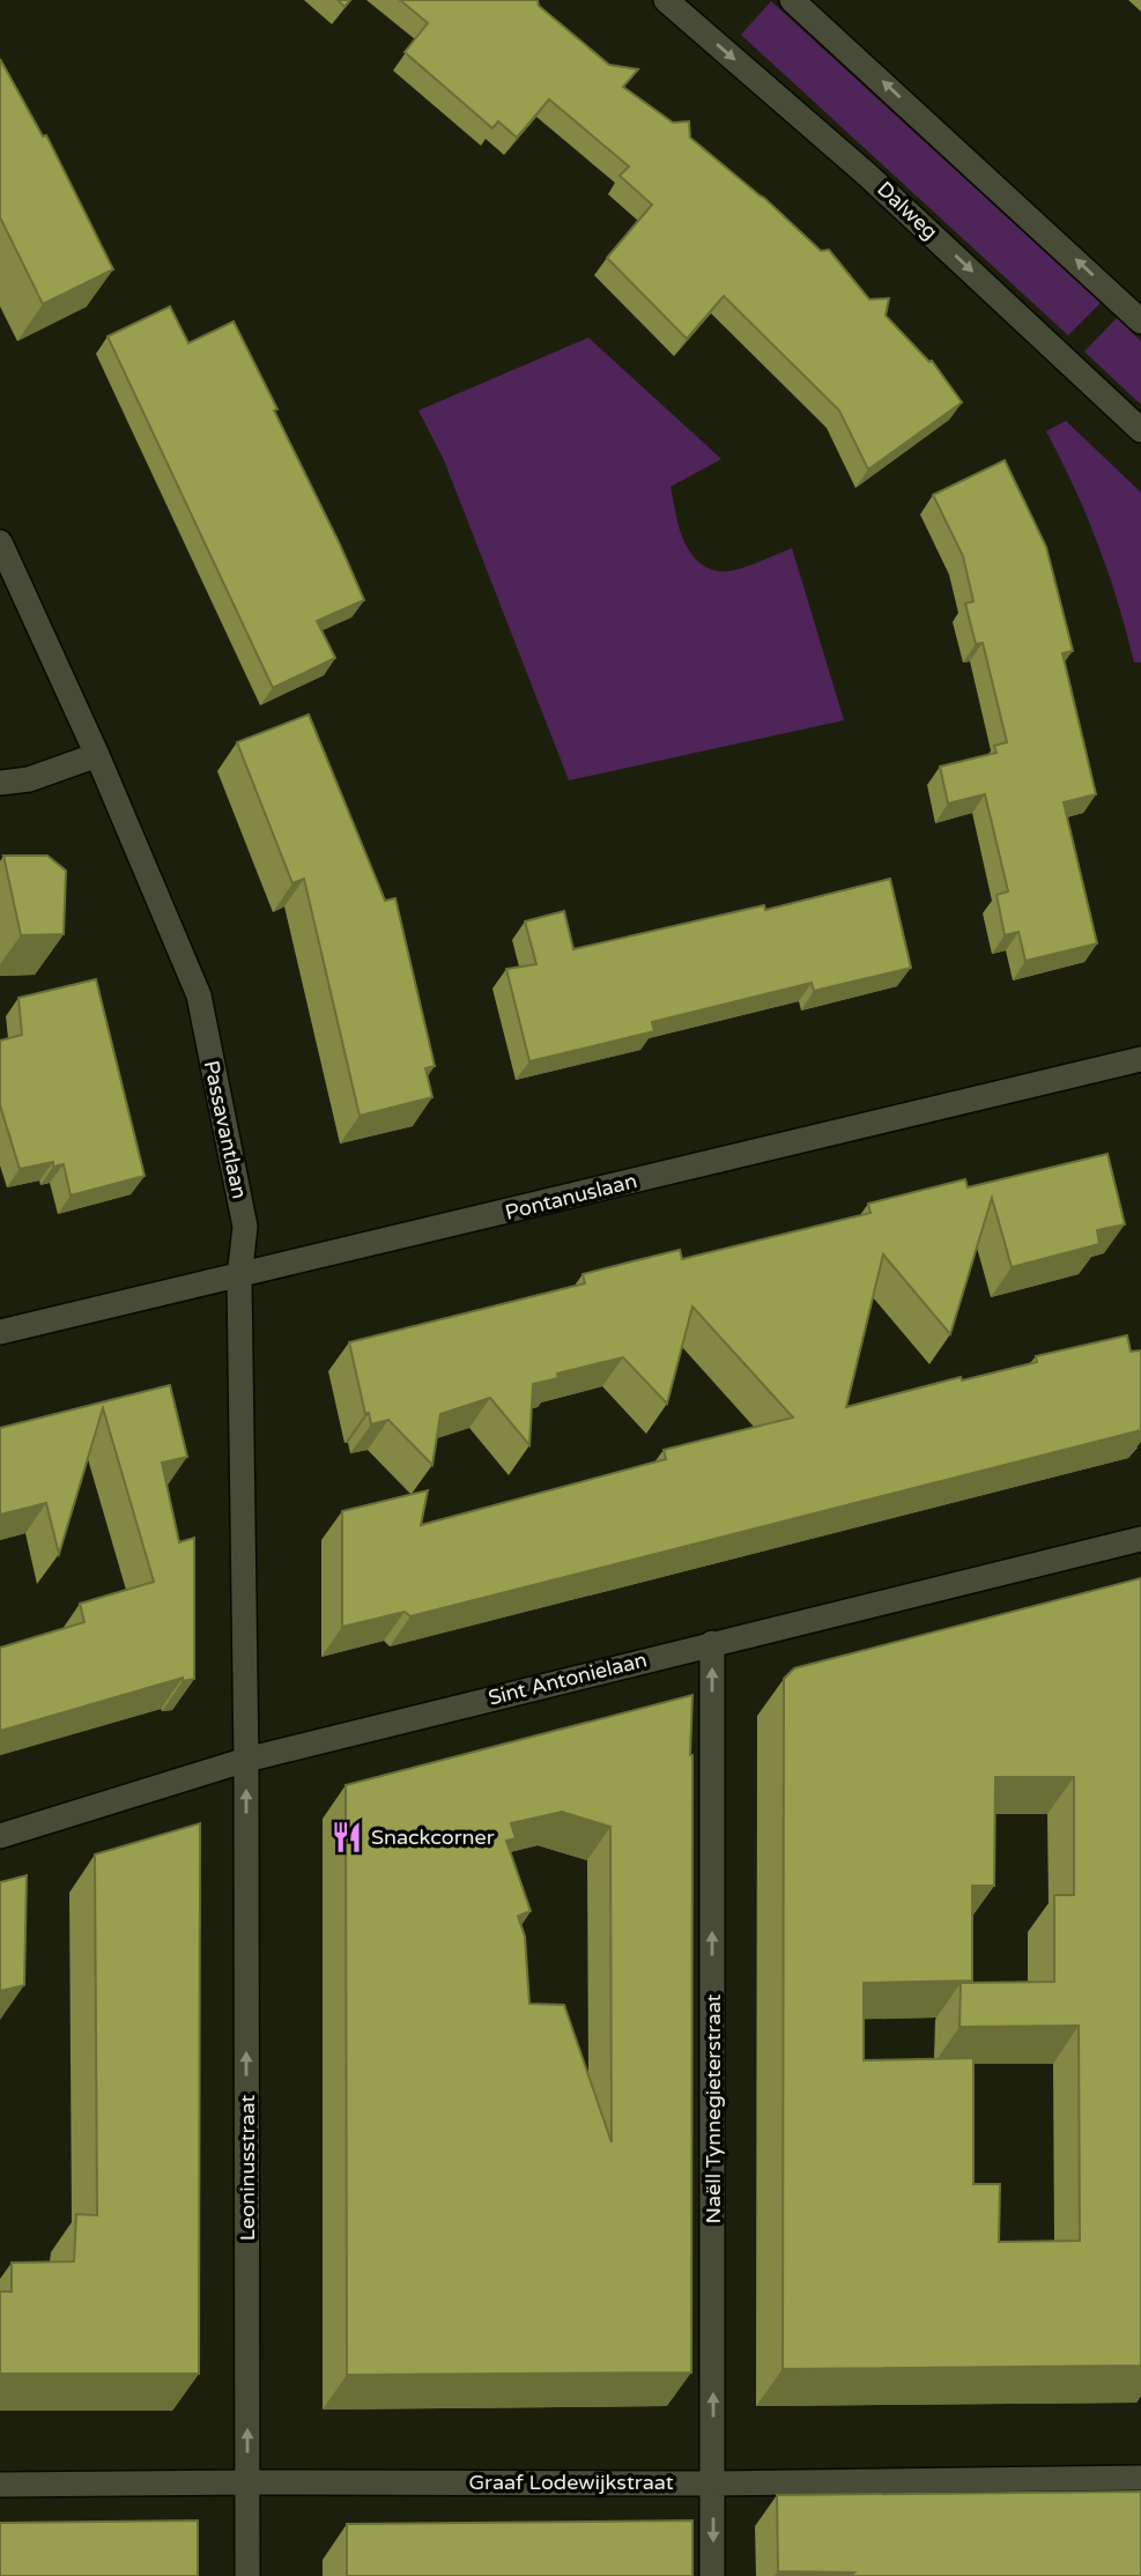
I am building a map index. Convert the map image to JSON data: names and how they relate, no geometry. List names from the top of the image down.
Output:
{
  "streets": {
    "street": [
      "Dalweg",
      "Passavantlaan",
      "Pontanuslaan",
      "Sint Antonielaan",
      "Naëll Tynnegieterstraat",
      "Leoninusstraat",
      "Graaf Lodewijkstraat"
    ]
  },
  "crossings": [
    ["Passavantlaan", "Pontanuslaan"],
    ["Passavantlaan", "Sint Antonielaan"],
    ["Passavantlaan", "Leoninusstraat"],
    ["Sint Antonielaan", "Naëll Tynnegieterstraat"],
    ["Sint Antonielaan", "Leoninusstraat"],
    ["Naëll Tynnegieterstraat", "Graaf Lodewijkstraat"],
    ["Leoninusstraat", "Graaf Lodewijkstraat"]
  ],
  "one_way": ["Naëll Tynnegieterstraat", "Leoninusstraat"],
  "places": {
    "restaurant": ["Snackcorner"]
  }
}
